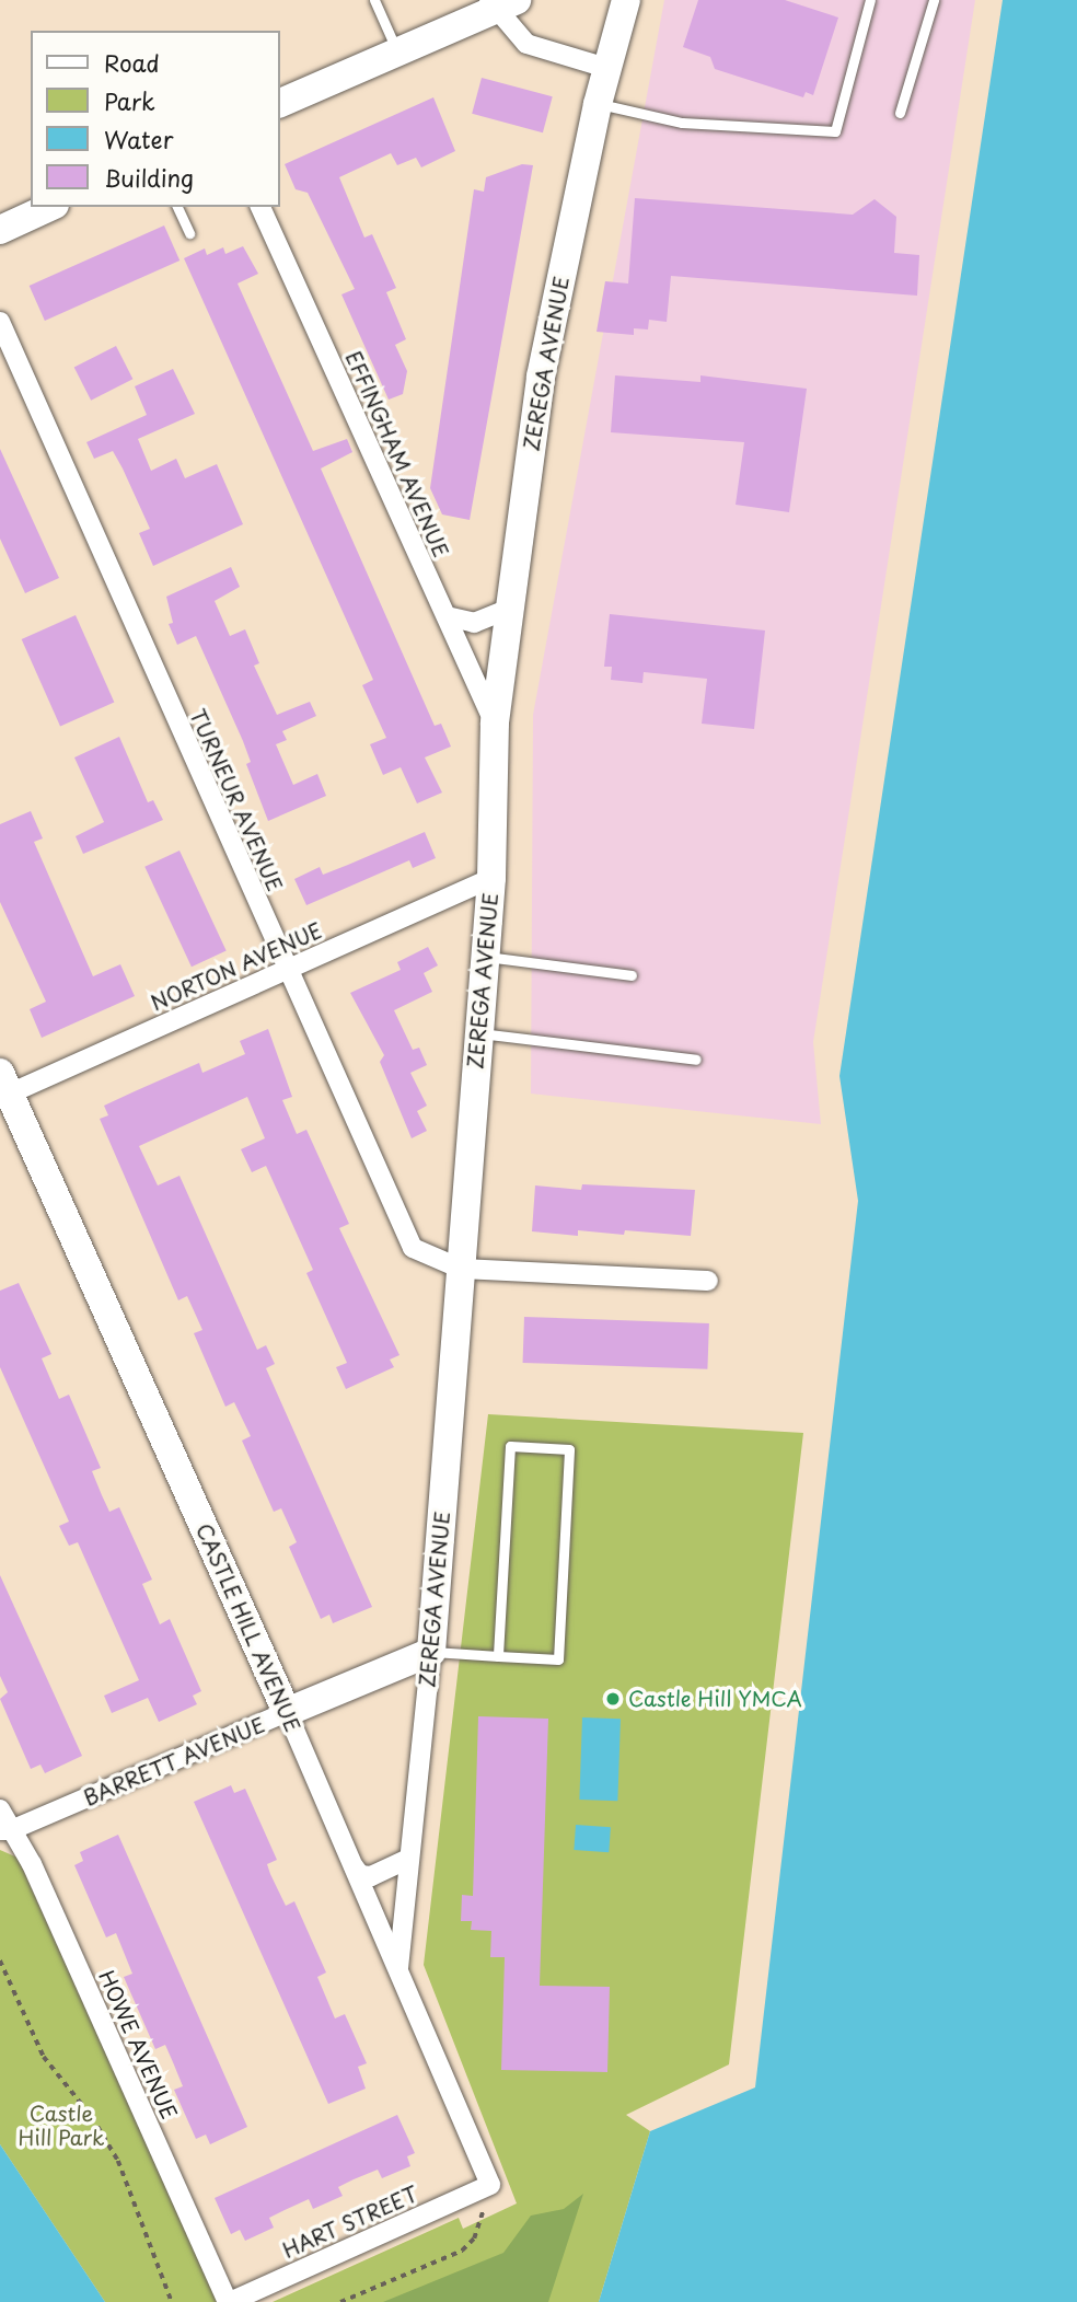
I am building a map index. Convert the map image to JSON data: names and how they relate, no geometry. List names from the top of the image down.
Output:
{
  "streets": {
    "street": [
      "ZEREGA AVENUE",
      "EFFINGHAM AVENUE",
      "TURNEUR AVENUE",
      "NORTON AVENUE",
      "CASTLE HILL AVENUE",
      "BARRETT AVENUE",
      "HOWE AVENUE",
      "HART STREET"
    ]
  },
  "crossings": [
    ["ZEREGA AVENUE", "EFFINGHAM AVENUE"],
    ["ZEREGA AVENUE", "TURNEUR AVENUE"],
    ["ZEREGA AVENUE", "NORTON AVENUE"],
    ["ZEREGA AVENUE", "CASTLE HILL AVENUE"],
    ["ZEREGA AVENUE", "BARRETT AVENUE"],
    ["TURNEUR AVENUE", "NORTON AVENUE"],
    ["NORTON AVENUE", "CASTLE HILL AVENUE"],
    ["CASTLE HILL AVENUE", "BARRETT AVENUE"],
    ["CASTLE HILL AVENUE", "HART STREET"],
    ["BARRETT AVENUE", "HOWE AVENUE"],
    ["HOWE AVENUE", "HART STREET"]
  ],
  "parks": ["Castle Hill Park"],
  "places": ["Castle Hill YMCA"],
  "legend": [
    "Road",
    "Park",
    "Water",
    "Building"
  ]
}
